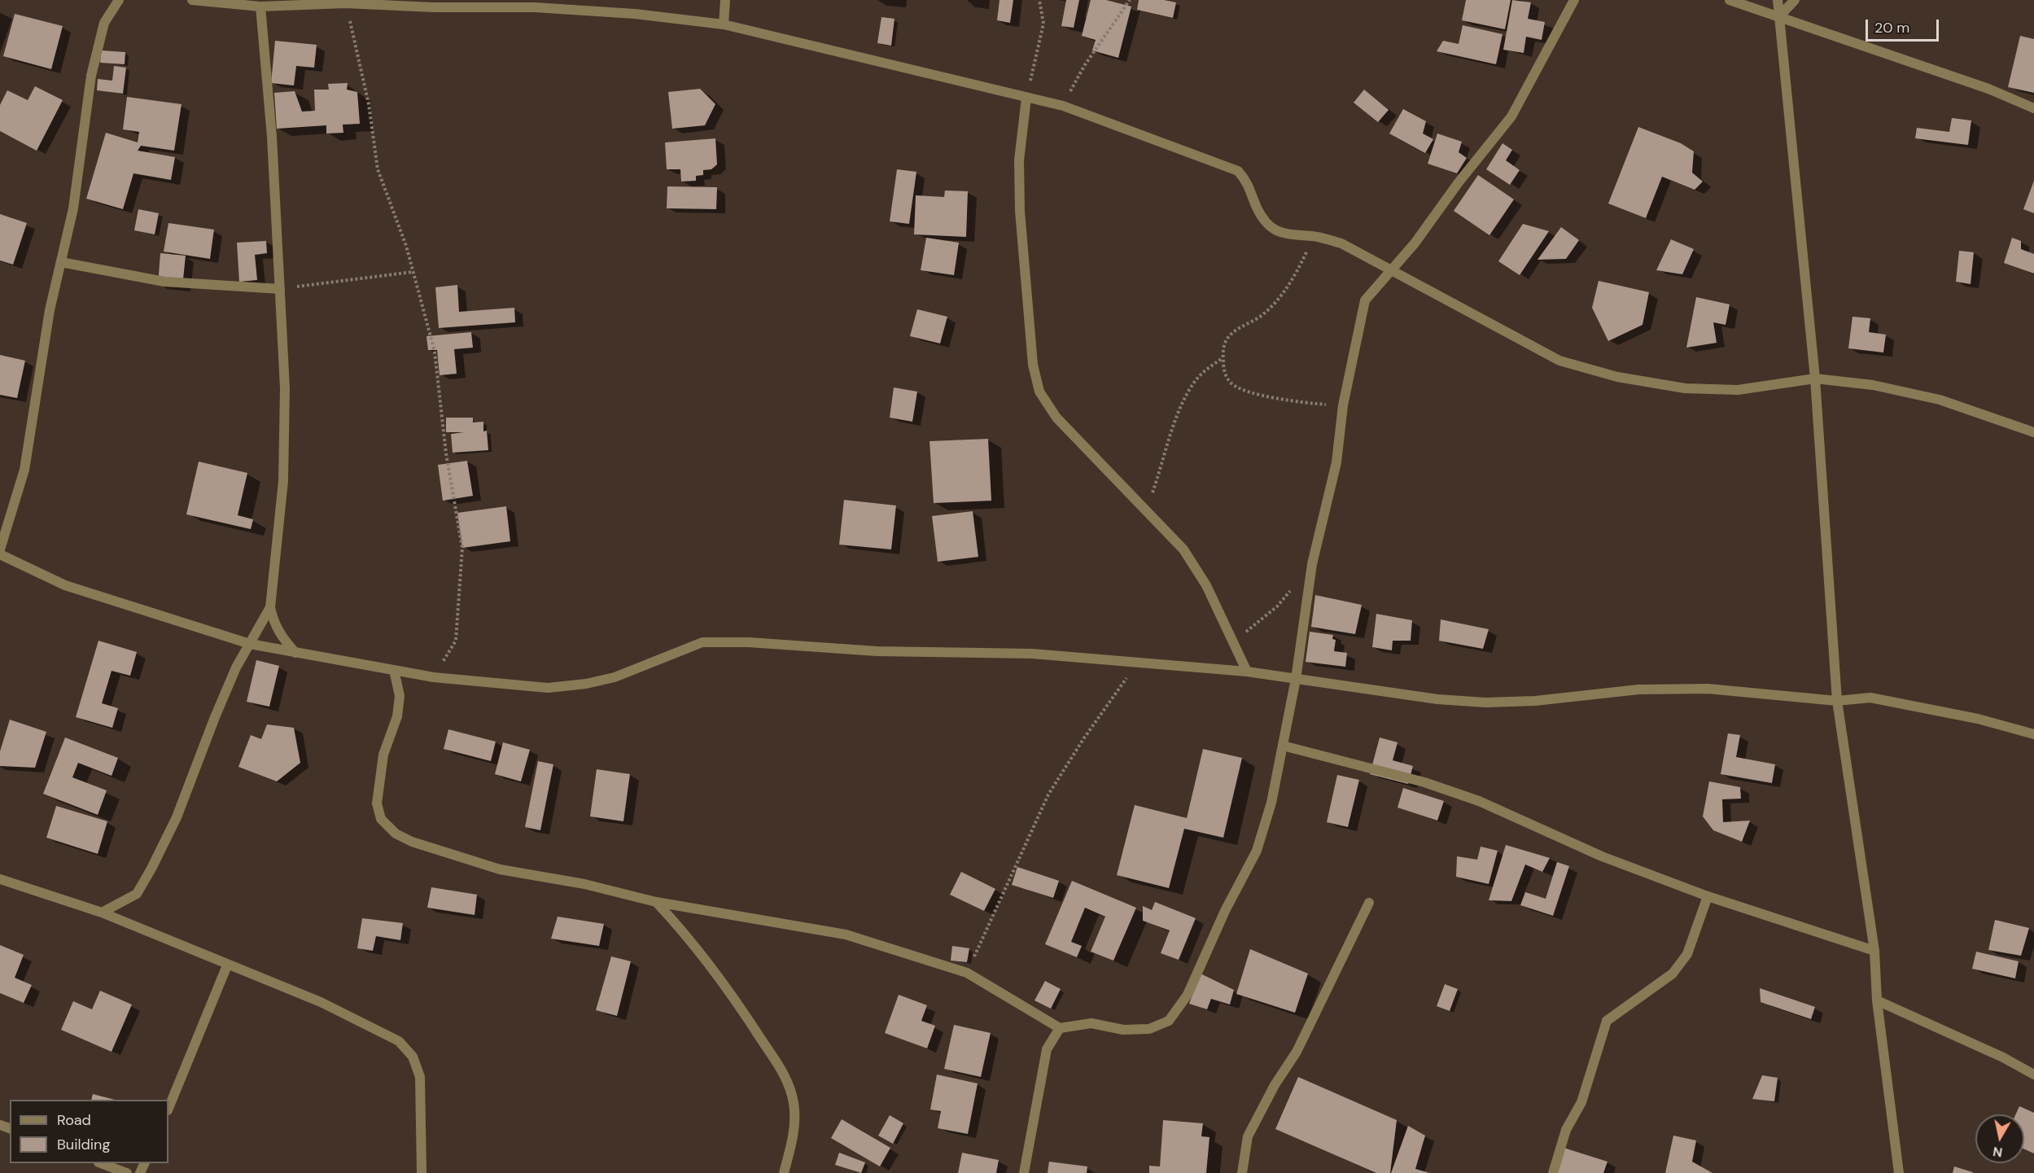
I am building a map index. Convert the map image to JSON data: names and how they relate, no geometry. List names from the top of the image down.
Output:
{
  "legend": ["Road", "Building"],
  "scale_bar": "20 m",
  "north": "bottom"
}
